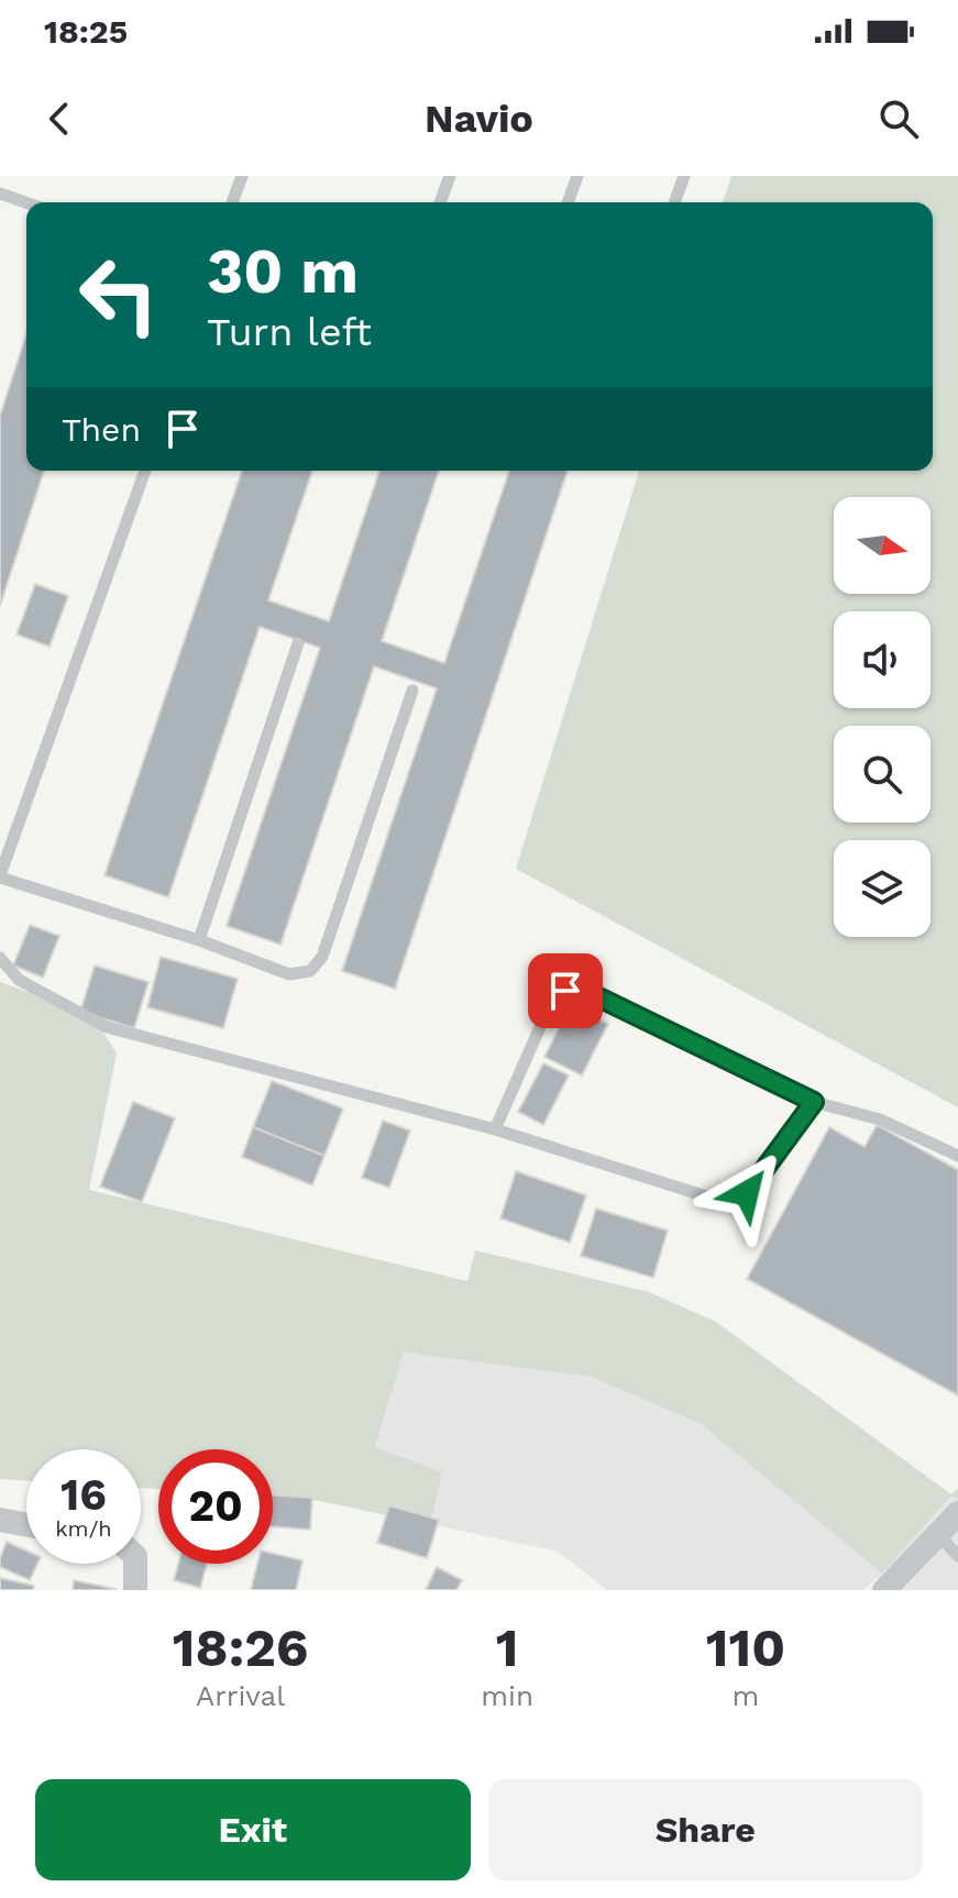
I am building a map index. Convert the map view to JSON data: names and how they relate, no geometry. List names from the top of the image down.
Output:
{
  "north": "right",
  "page": {
    "status": "18:25",
    "header": "Navio",
    "turn": ["30 m", "Turn left"],
    "then": "Then",
    "speed": "16 km/h",
    "limit": "20",
    "eta": [
      "18:26",
      "Arrival",
      "1",
      "min",
      "110",
      "m"
    ],
    "buttons": ["Exit", "Share"]
  }
}
